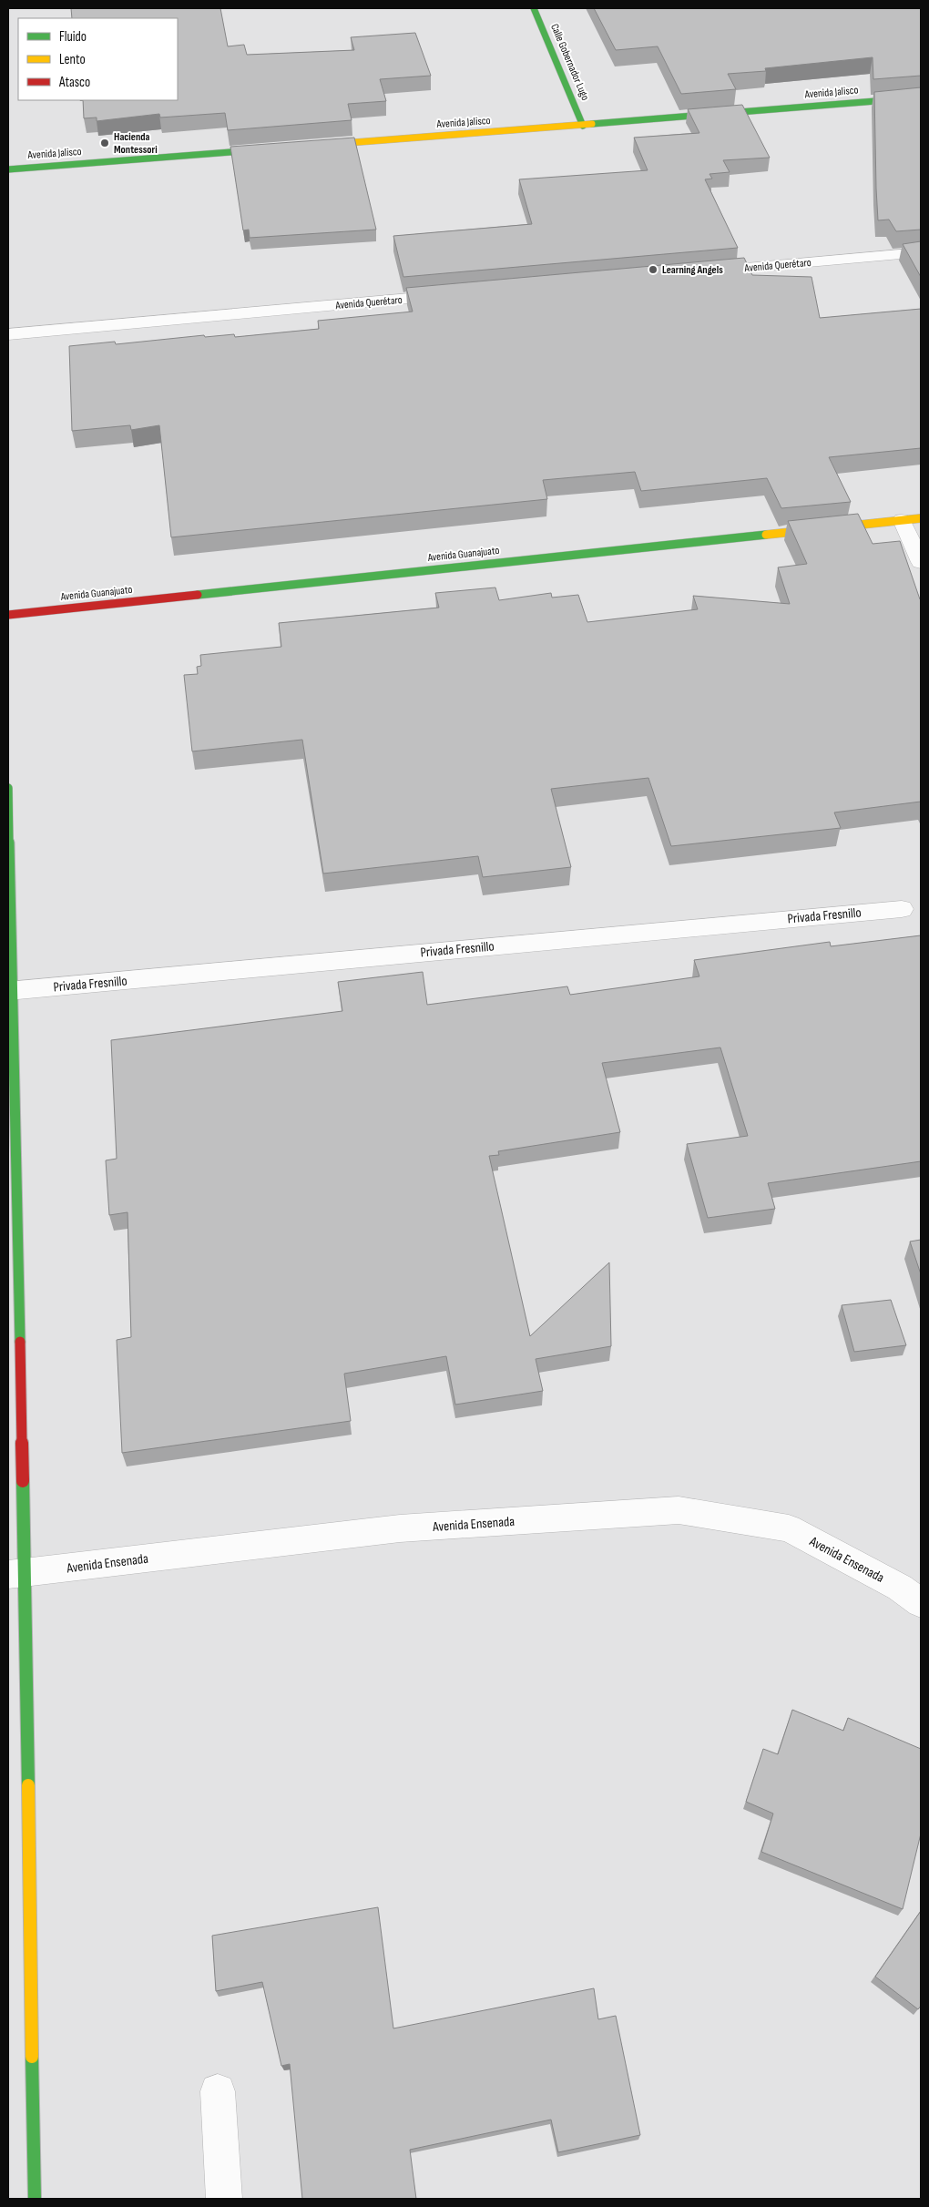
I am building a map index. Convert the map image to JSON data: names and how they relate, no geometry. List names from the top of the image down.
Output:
{
  "streets": {
    "street": [
      "Calle Gobernador Lugo",
      "Avenida Jalisco",
      "Avenida Querétaro",
      "Avenida Guanajuato",
      "Privada Fresnillo",
      "Avenida Ensenada"
    ]
  },
  "crossings": [
    ["Calle Gobernador Lugo", "Avenida Jalisco"]
  ],
  "places": ["Hacienda Montessori", "Learning Angels"],
  "legend": ["Fluido", "Lento", "Atasco"]
}
